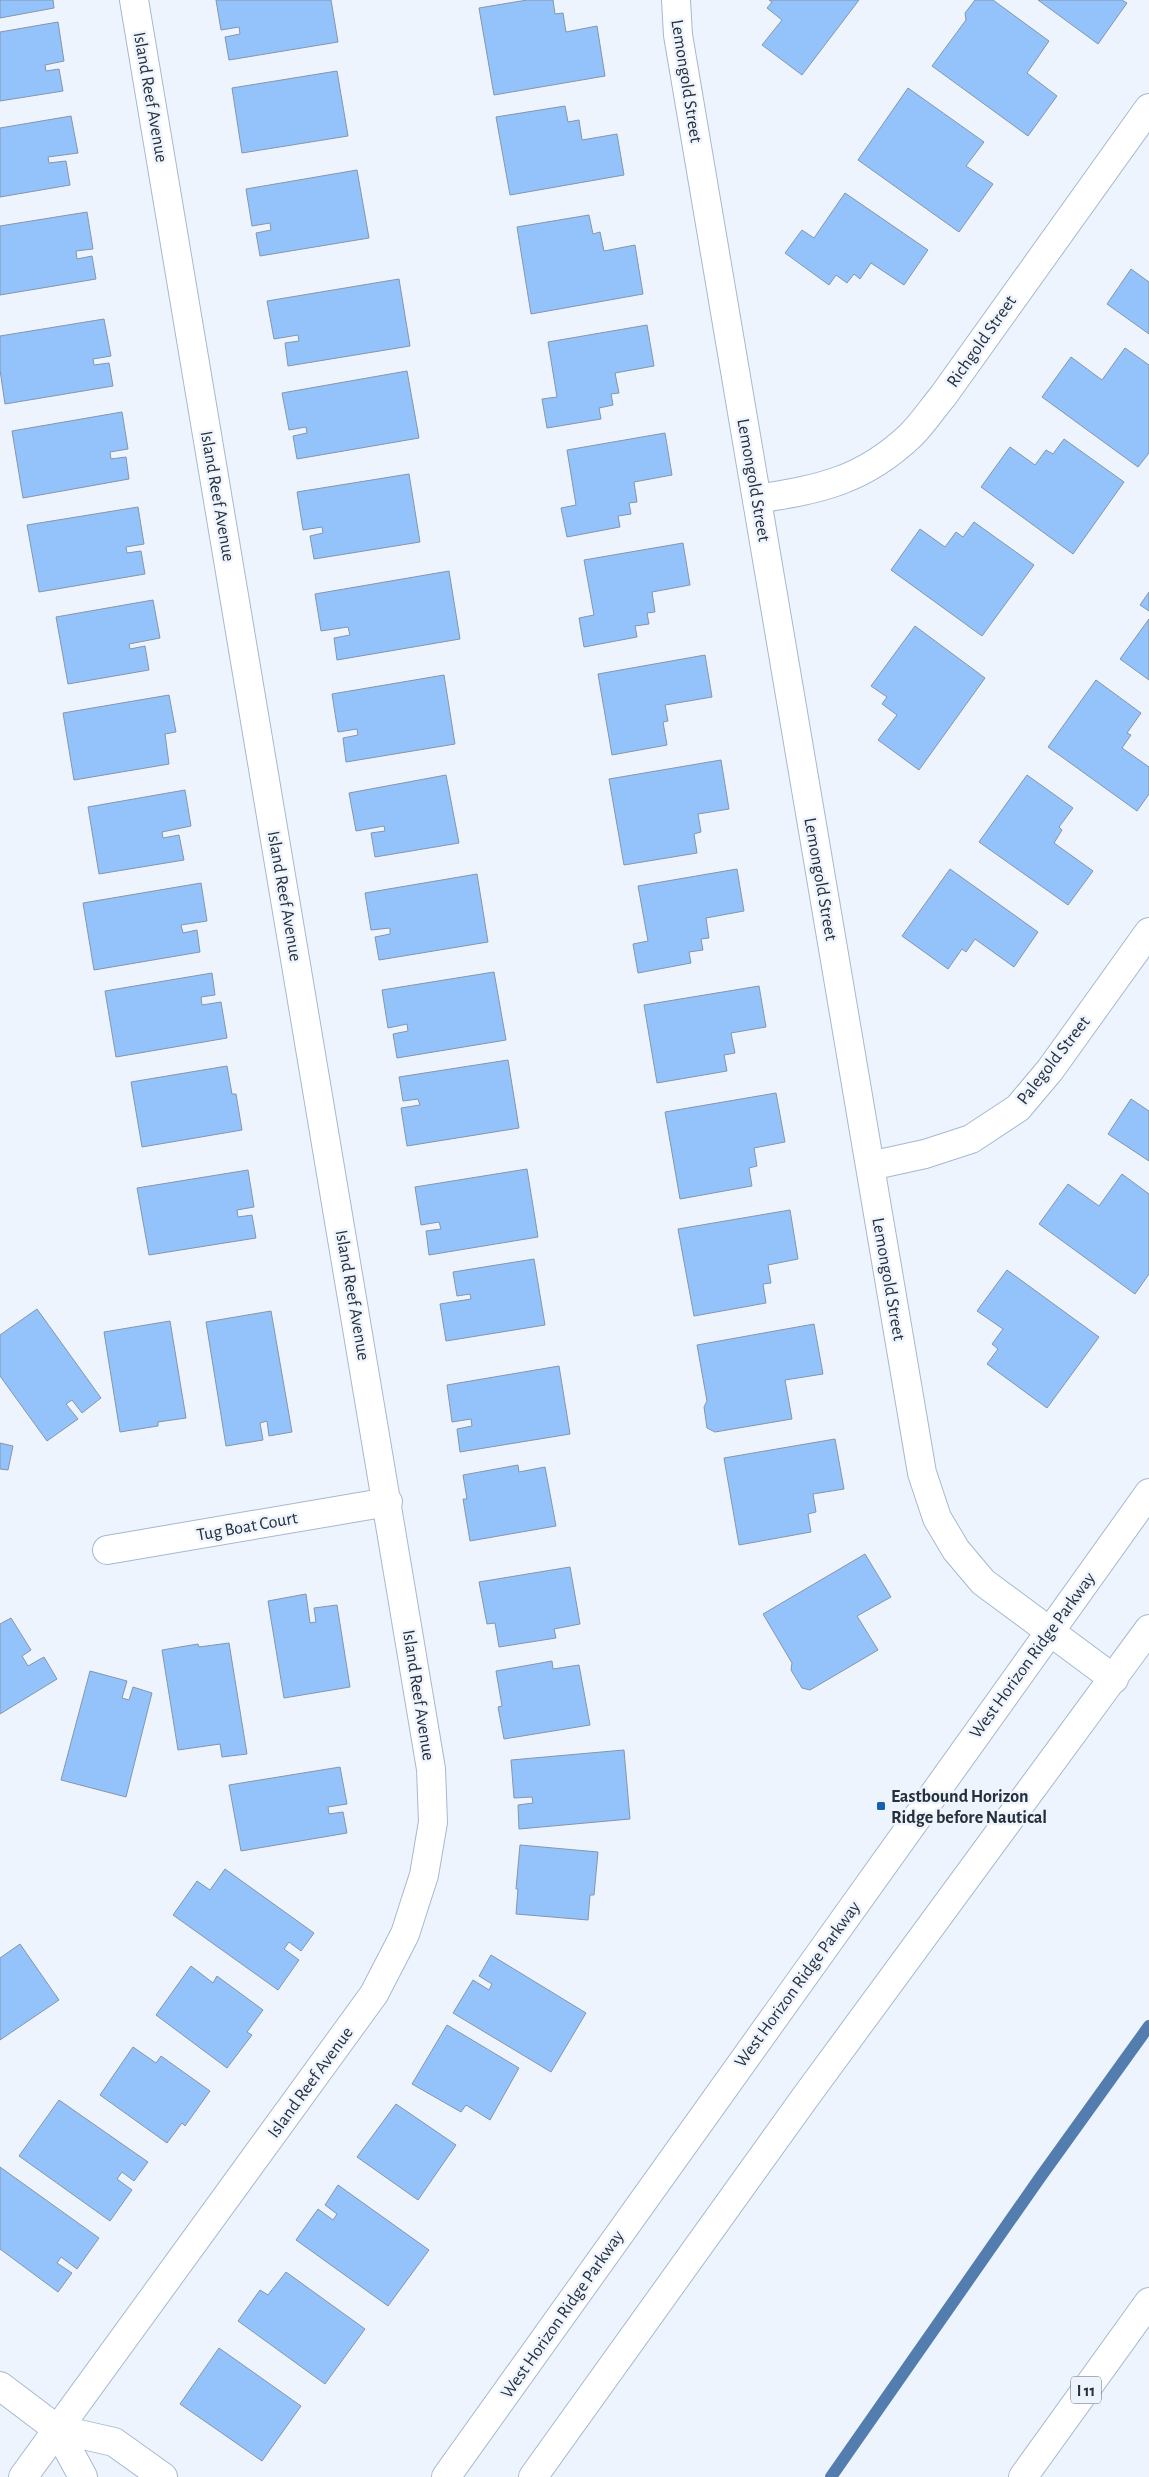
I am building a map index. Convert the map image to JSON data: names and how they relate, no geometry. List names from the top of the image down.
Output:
{
  "streets": {
    "main road": [
      "Lemongold Street",
      "Island Reef Avenue",
      "Richgold Street",
      "Palegold Street",
      "Tug Boat Court",
      "West Horizon Ridge Parkway",
      "I 11"
    ]
  },
  "crossings": [
    ["Lemongold Street", "Richgold Street"],
    ["Lemongold Street", "Palegold Street"],
    ["Lemongold Street", "West Horizon Ridge Parkway"],
    ["Island Reef Avenue", "Tug Boat Court"]
  ],
  "places": {
    "transit": ["Eastbound Horizon Ridge before Nautical"]
  }
}
